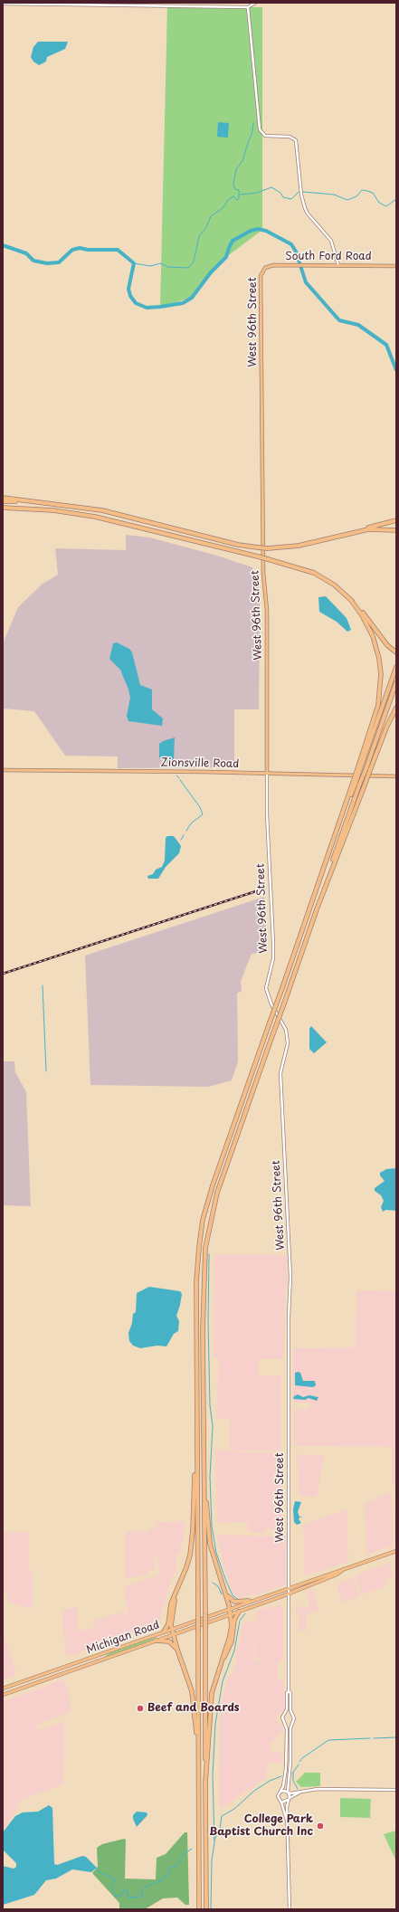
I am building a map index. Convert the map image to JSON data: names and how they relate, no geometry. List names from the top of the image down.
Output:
{
  "streets": {
    "main road": [
      "South Ford Road",
      "West 96th Street",
      "Zionsville Road",
      "Michigan Road"
    ]
  },
  "crossings": [
    ["South Ford Road", "West 96th Street"],
    ["West 96th Street", "Zionsville Road"],
    ["West 96th Street", "Michigan Road"]
  ],
  "places": ["Beef and Boards", "College Park Baptist Church Inc"]
}
